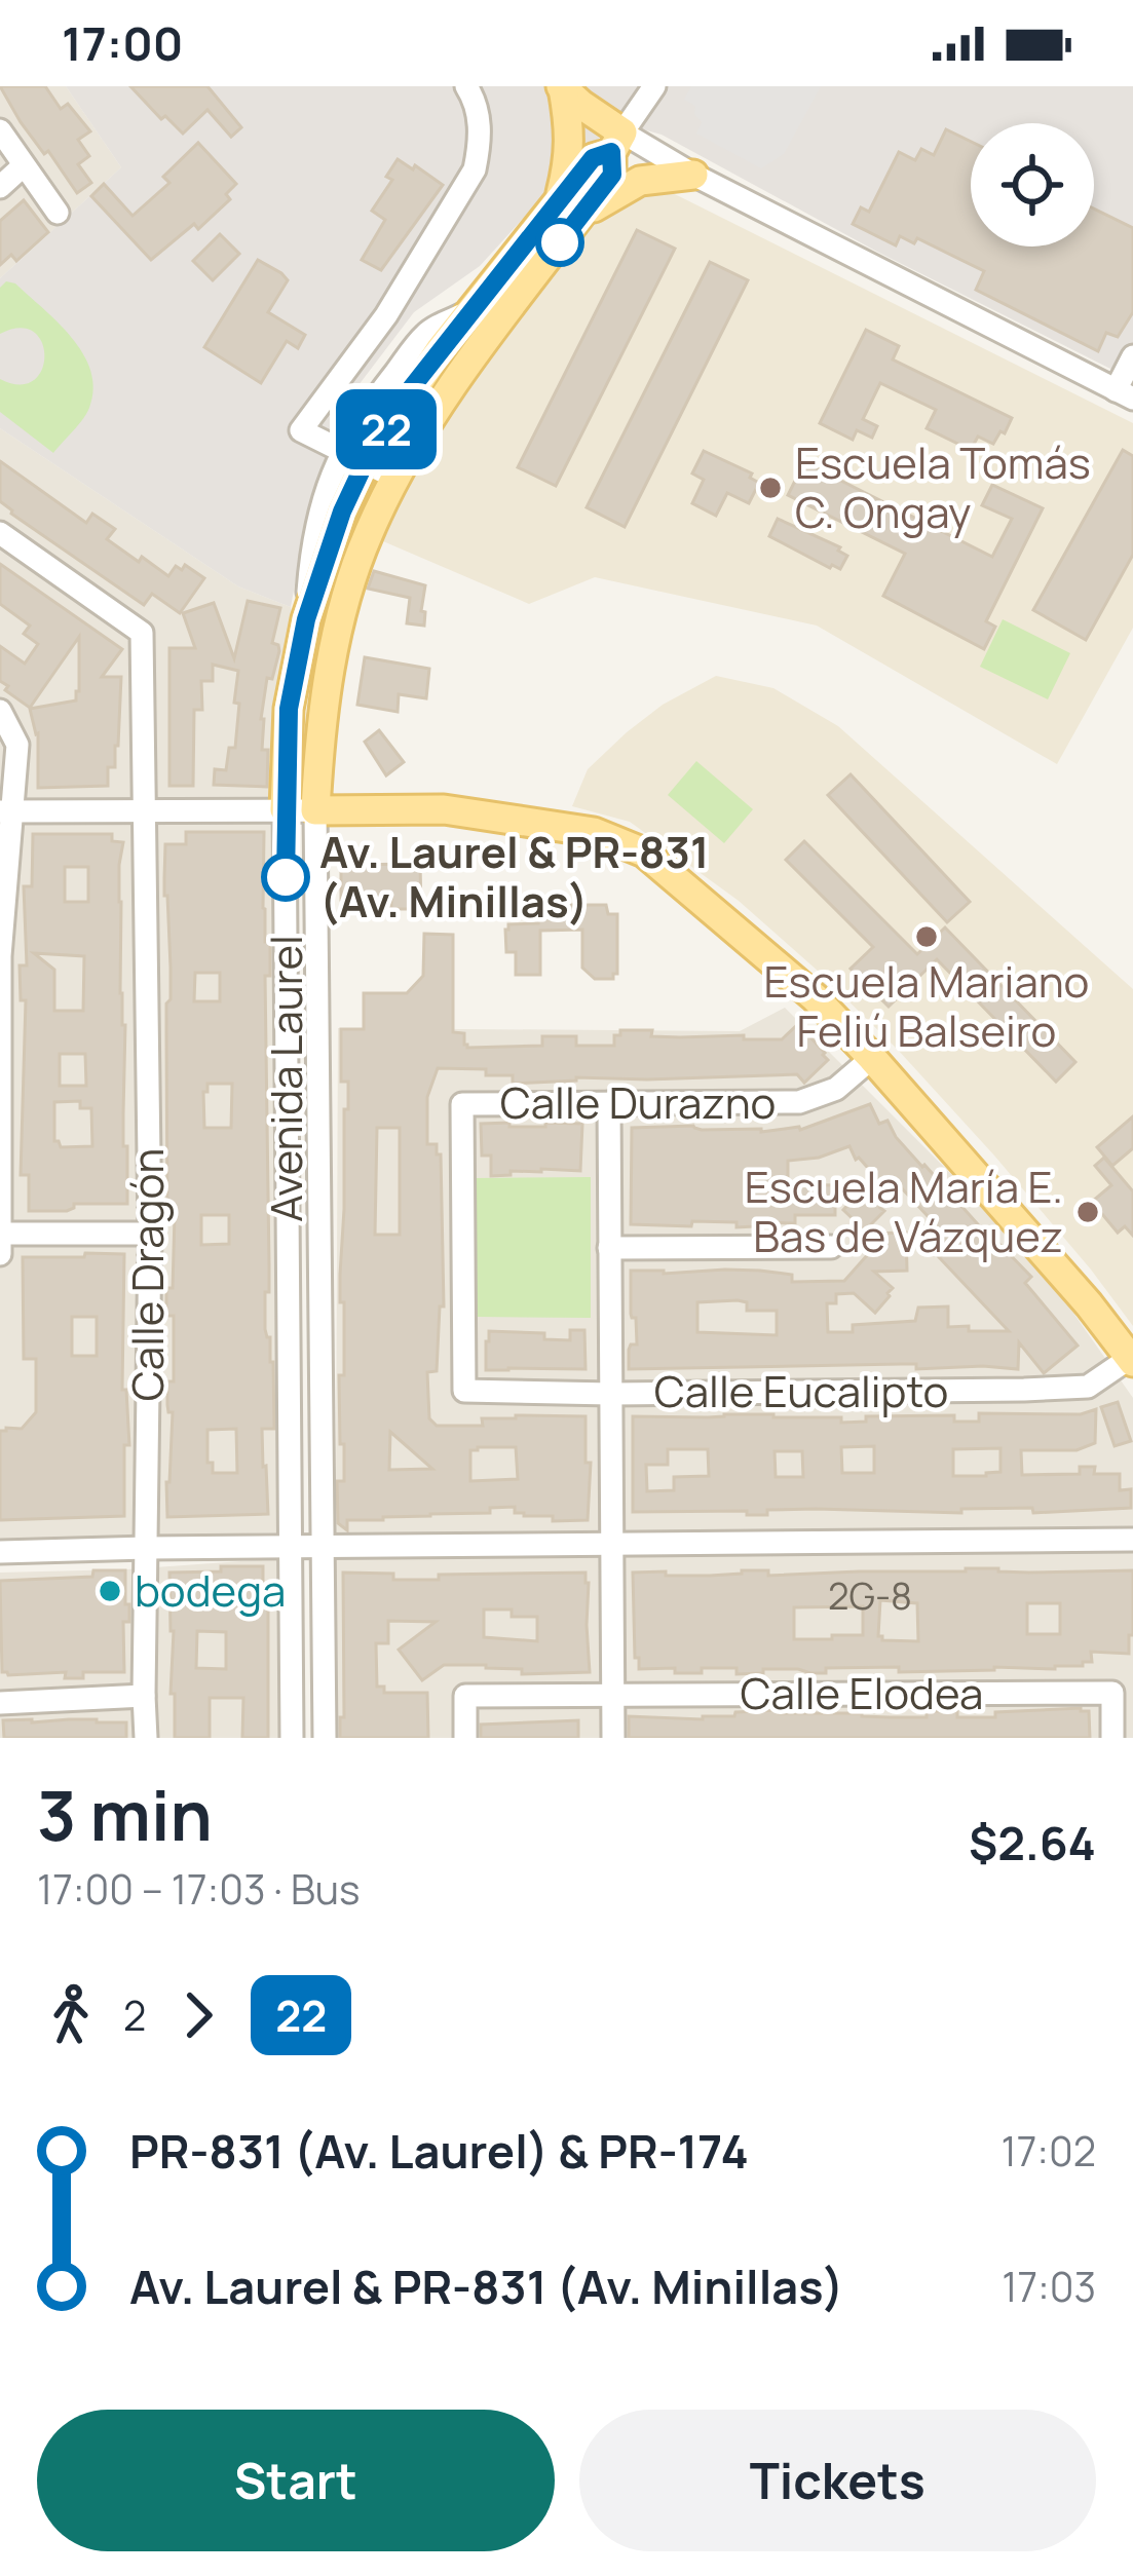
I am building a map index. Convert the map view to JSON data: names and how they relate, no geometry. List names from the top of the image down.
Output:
{
  "streets": {
    "main road": ["Avenida Laurel"],
    "street": [
      "Calle Durazno",
      "Calle Dragón",
      "Calle Eucalipto",
      "Calle Elodea"
    ]
  },
  "crossings": [
    ["Calle Durazno", "Calle Eucalipto"]
  ],
  "places": [
    "Escuela Tomás C. Ongay",
    "Av. Laurel & PR-831 (Av. Minillas)",
    "Escuela Mariano Feliú Balseiro",
    "Escuela María E. Bas de Vázquez",
    "bodega"
  ],
  "lines": ["bus line 22"],
  "house_numbers": ["2G-8"],
  "page": {
    "status": "17:00",
    "on_map": "22",
    "heading": ["3 min", "17:00 – 17:03 · Bus", "$2.64"],
    "legs": ["2", "22"],
    "list": [
      {
        "name": "PR-831 (Av. Laurel) & PR-174",
        "value": "17:02"
      },
      {
        "name": "Av. Laurel & PR-831 (Av. Minillas)",
        "value": "17:03"
      }
    ],
    "buttons": ["Start", "Tickets"]
  }
}
